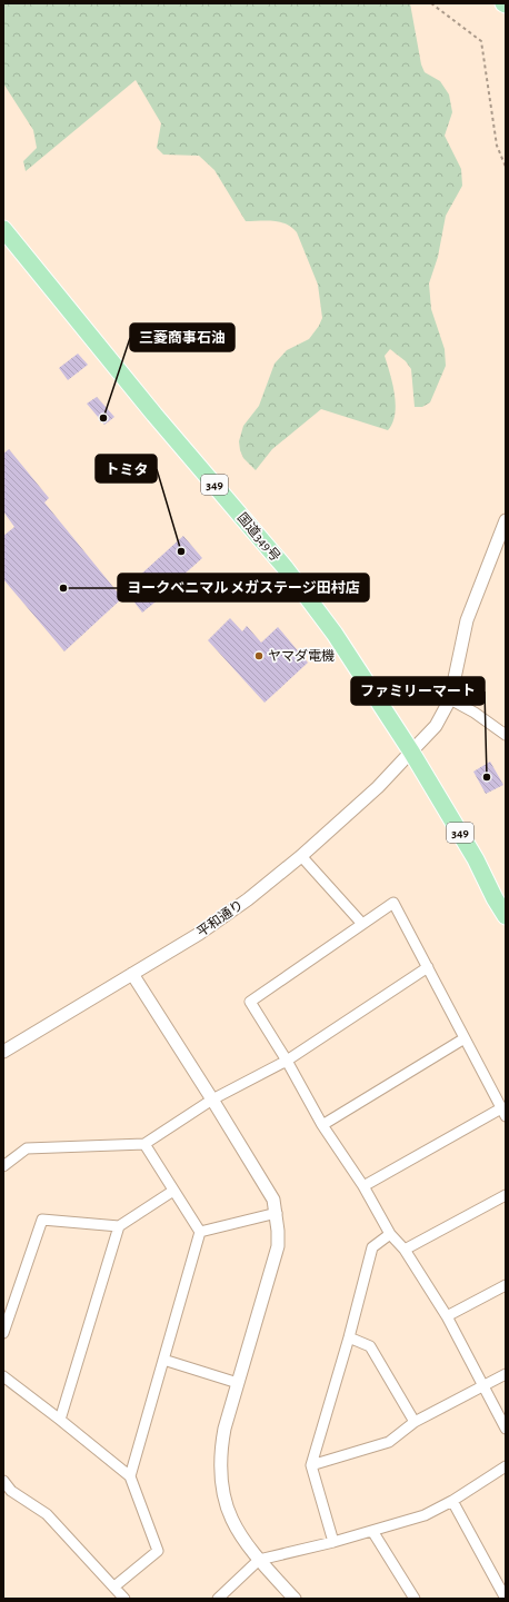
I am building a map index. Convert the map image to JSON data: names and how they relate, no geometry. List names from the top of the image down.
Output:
{
  "streets": {
    "highway": ["349", "国道349号"],
    "street": ["平和通り"]
  },
  "crossings": [
    ["国道349号", "平和通り"]
  ],
  "places": [
    "三菱商事石油",
    "トミタ",
    "ヨークベニマル メガステージ田村店",
    "ヤマダ電機",
    "ファミリーマート"
  ]
}
